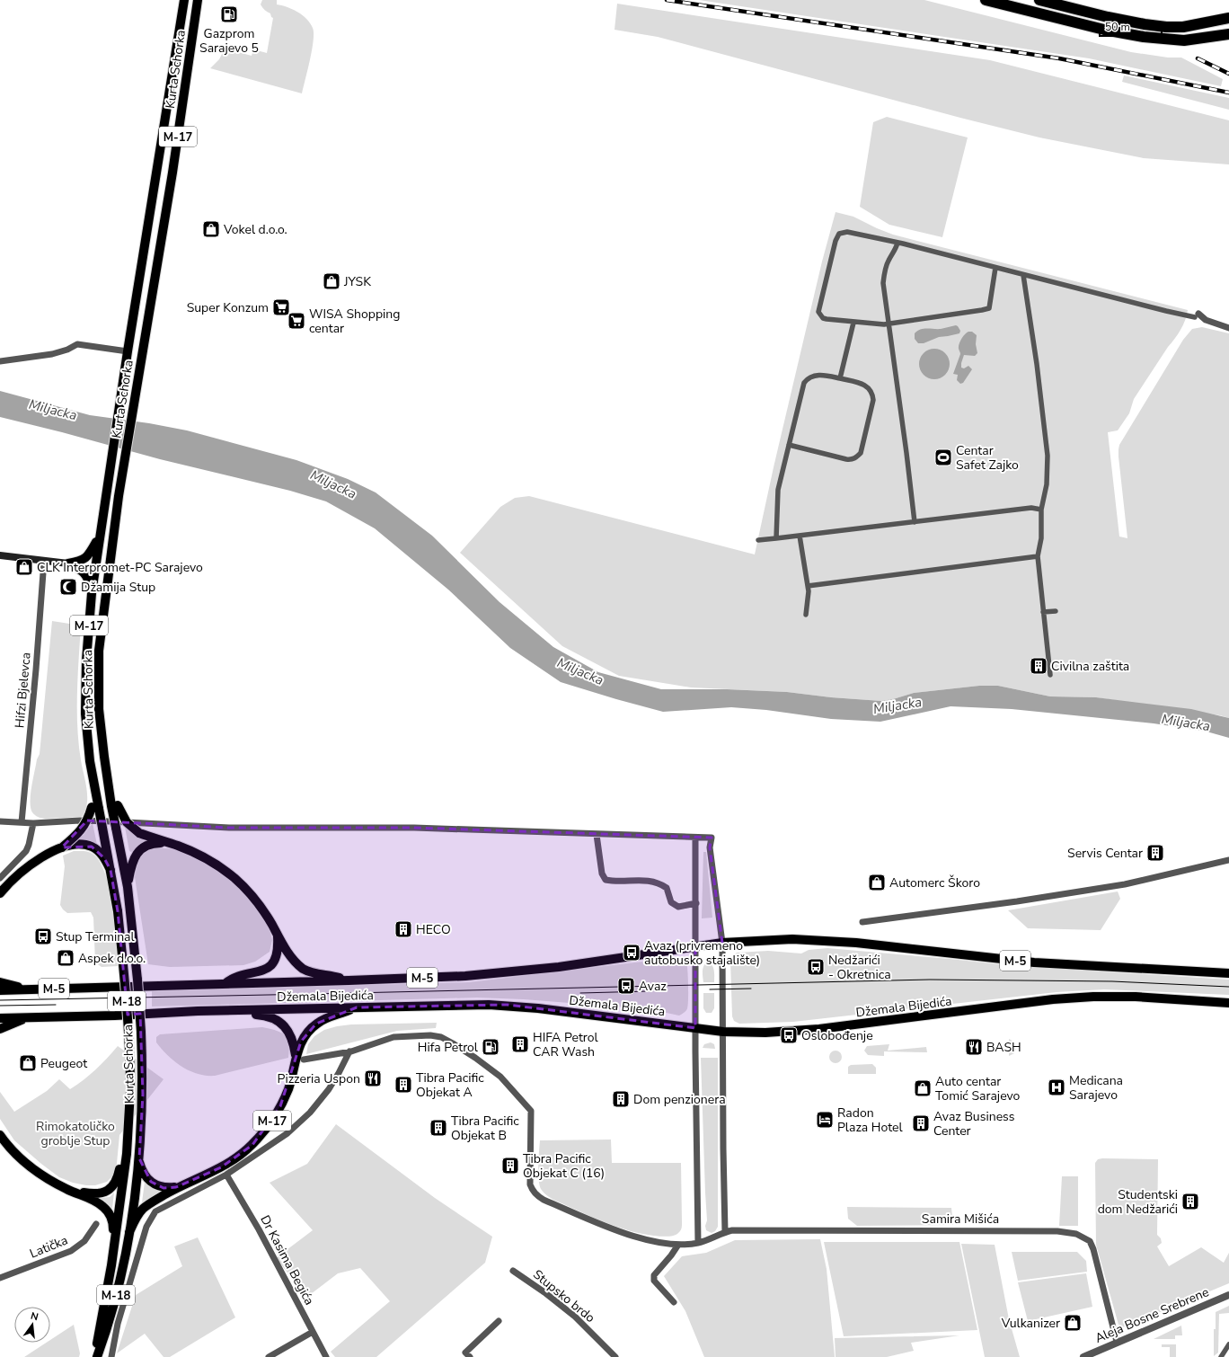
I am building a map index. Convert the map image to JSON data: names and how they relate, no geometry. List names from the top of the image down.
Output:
{
  "streets": {
    "main road": [
      "Kurta Schorka",
      "M-17",
      "M-5",
      "Džemala Bijedića",
      "M-18"
    ],
    "street": [
      "Hifzi Bjelevca",
      "Samira Mišića",
      "Latička",
      "Dr Kasima Begića",
      "Stupsko brdo",
      "Aleja Bosne Srebrene"
    ]
  },
  "crossings": [
    ["Kurta Schorka", "M-17"],
    ["M-17", "Džemala Bijedića"],
    ["M-17", "Samira Mišića"],
    ["M-17", "Dr Kasima Begića"],
    ["Samira Mišića", "Aleja Bosne Srebrene"]
  ],
  "water": ["Miljacka"],
  "parks": ["Rimokatoličko groblje Stup"],
  "places": {
    "fuel station": ["Gazprom Sarajevo 5", "Hifa Petrol"],
    "shop": [
      "Vokel d.o.o.",
      "JYSK",
      "CLK Interpromet-PC Sarajevo",
      "Automerc Škoro",
      "Aspek d.o.o.",
      "Peugeot",
      "Auto centar Tomić Sarajevo",
      "Vulkanizer"
    ],
    "supermarket": ["Super Konzum", "WISA Shopping centar"],
    "sports": ["Centar Safet Zajko"],
    "mosque": ["Džamija Stup"],
    "building": [
      "Civilna zaštita",
      "Servis Centar",
      "HECO",
      "HIFA Petrol CAR Wash",
      "Tibra Pacific Objekat A",
      "Dom penzionera",
      "Avaz Business Center",
      "Tibra Pacific Objekat B",
      "Tibra Pacific Objekat C (16)",
      "Studentski dom Nedžarići"
    ],
    "bus stop": [
      "Stup Terminal",
      "Avaz (privremeno autobusko stajalište)",
      "Nedžarići - Okretnica",
      "Avaz",
      "Oslobođenje"
    ],
    "restaurant": ["BASH", "Pizzeria Uspon"],
    "hospital": ["Medicana Sarajevo"],
    "hotel": ["Radon Plaza Hotel"]
  },
  "scale_bar": "50 m",
  "north": "top"
}
